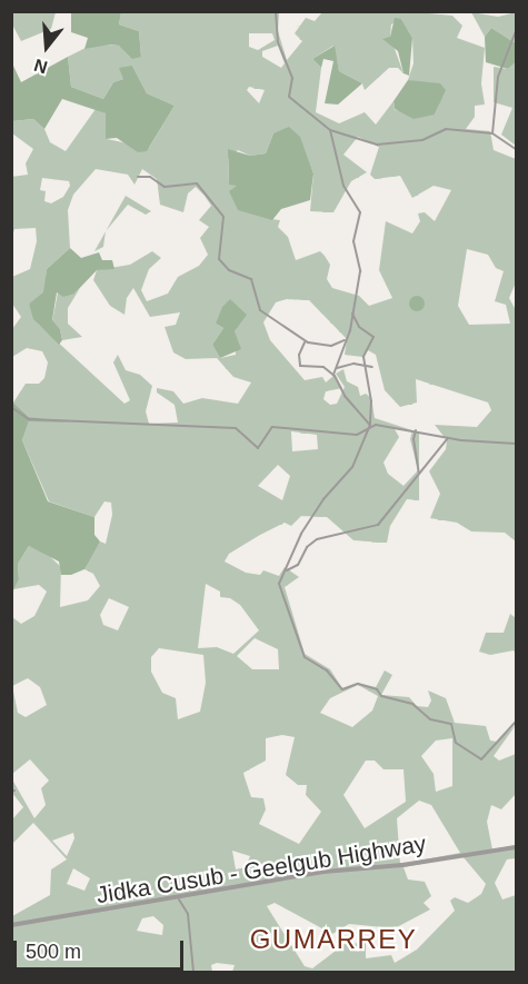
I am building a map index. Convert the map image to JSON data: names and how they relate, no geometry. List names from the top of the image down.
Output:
{
  "streets": {
    "street": ["Jidka Cusub - Geelgub Highway"]
  },
  "districts": ["GUMARREY"],
  "scale_bar": "500 m",
  "north": "bottom"
}
